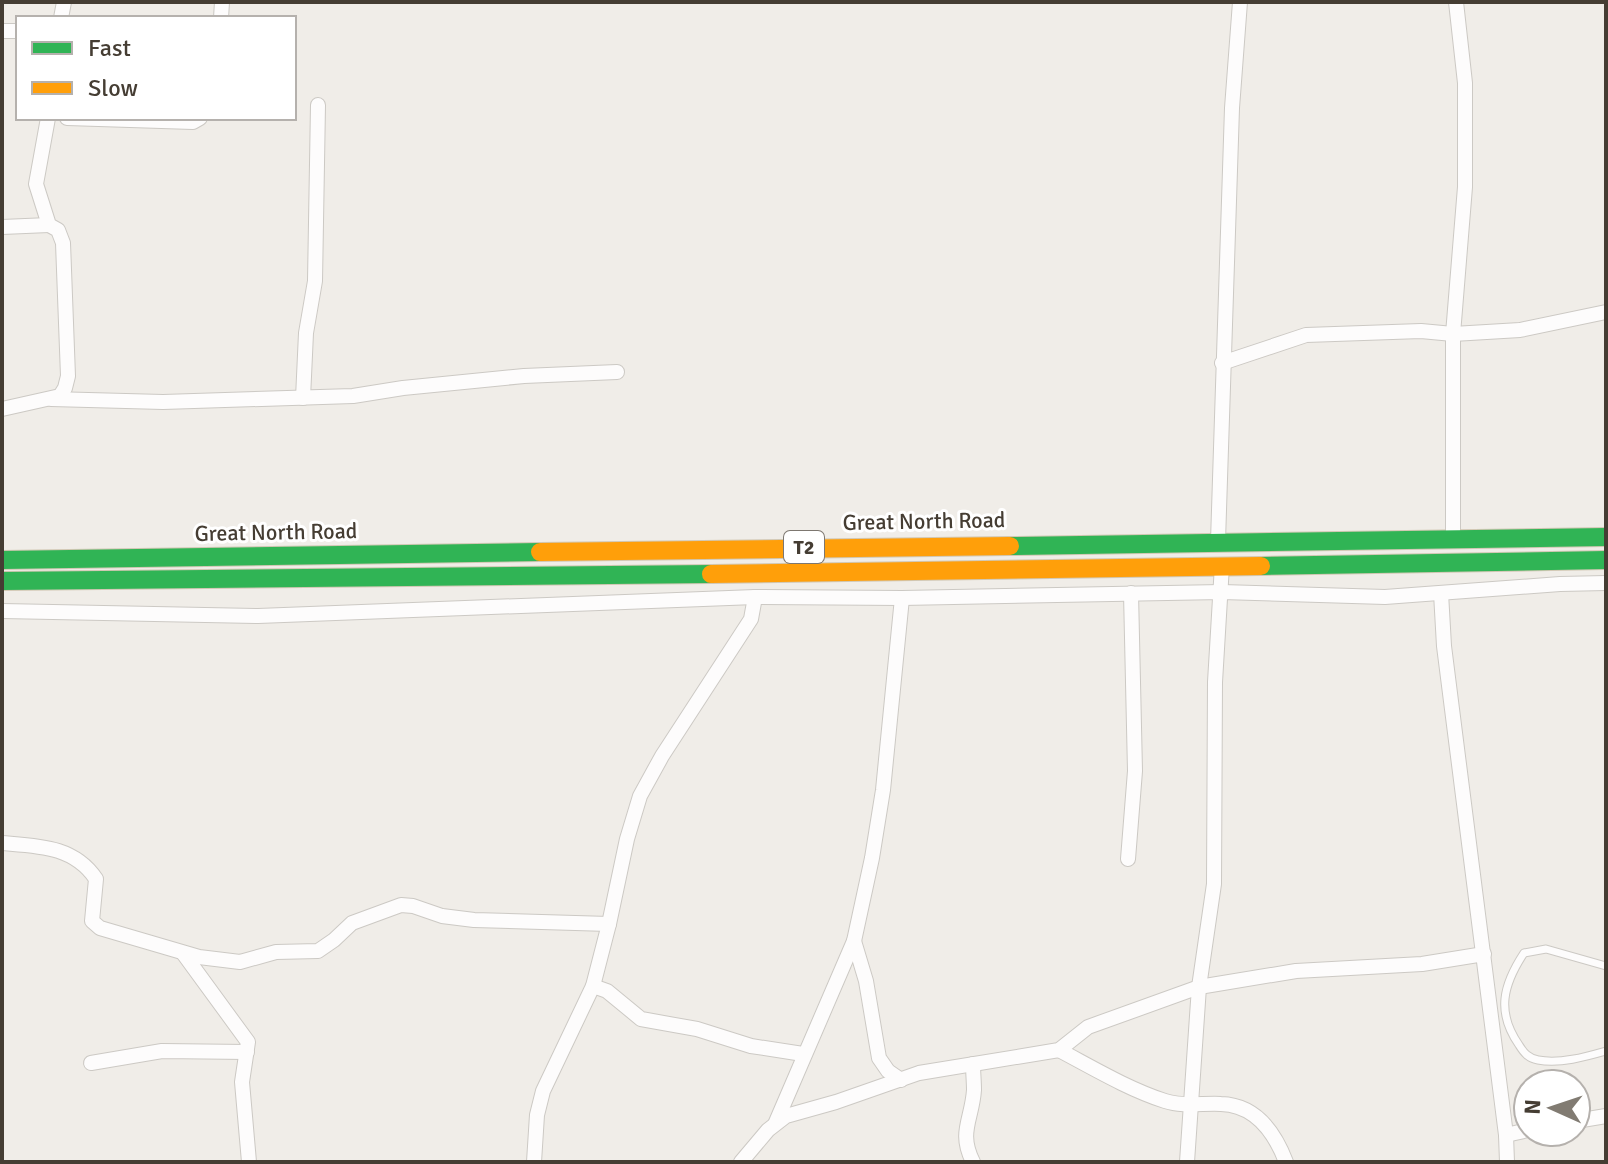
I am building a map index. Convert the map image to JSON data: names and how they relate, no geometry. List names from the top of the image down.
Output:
{
  "streets": {
    "main road": ["Great North Road", "T2"]
  },
  "legend": ["Fast", "Slow"],
  "north": "left"
}
